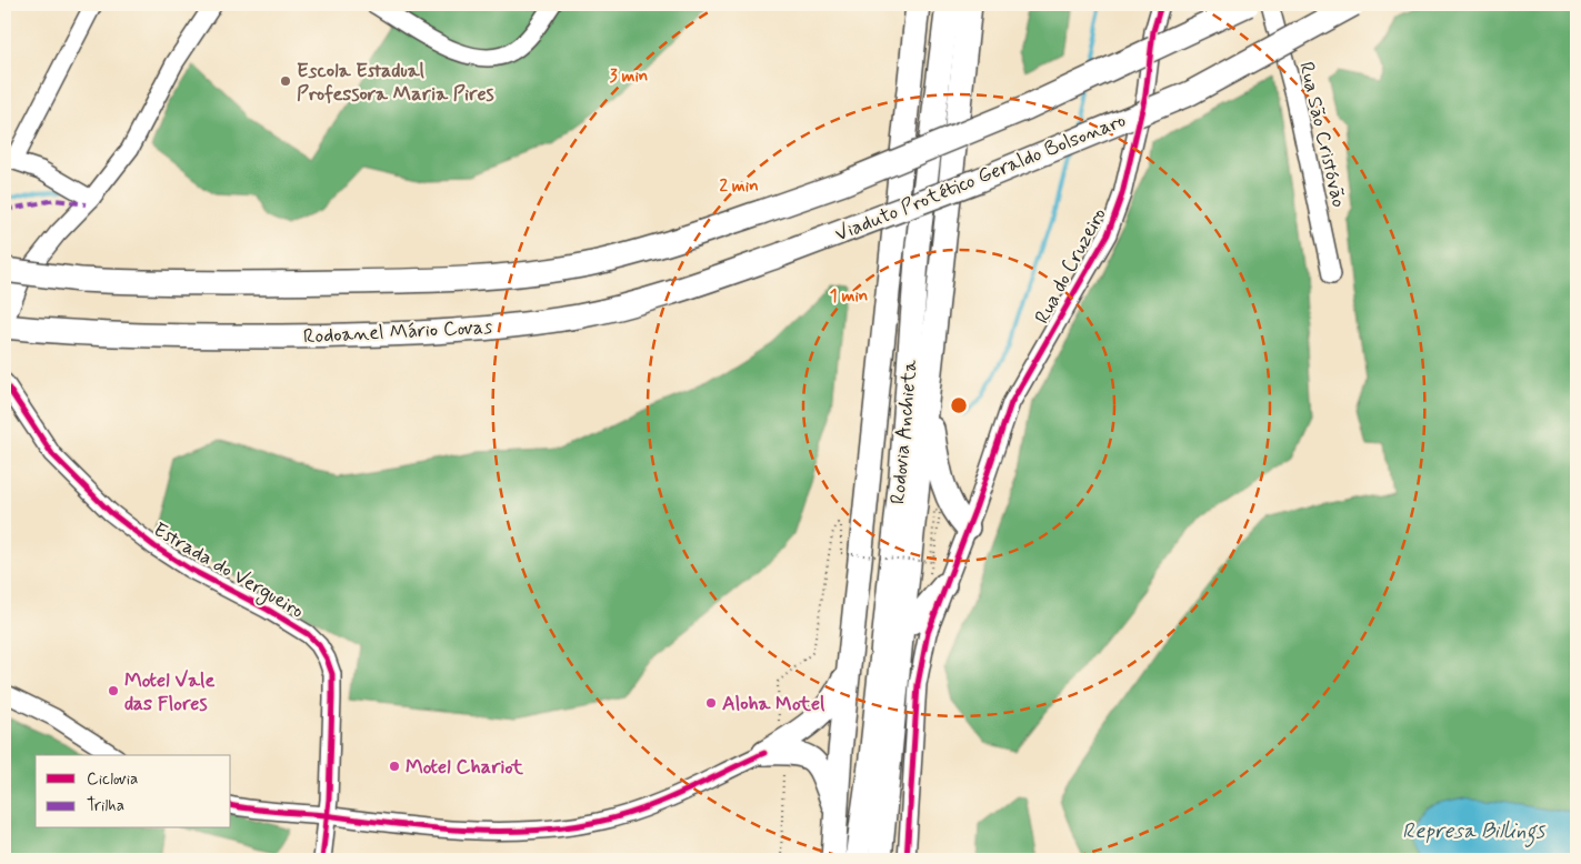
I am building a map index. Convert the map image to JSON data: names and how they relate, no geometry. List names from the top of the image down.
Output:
{
  "streets": {
    "highway": ["Viaduto Protético Geraldo Bolsonaro", "Rodoanel Mário Covas", "Rodovia Anchieta"],
    "street": ["Rua São Cristóvão", "Rua do Cruzeiro", "Estrada do Vergueiro"]
  },
  "crossings": [
    ["Viaduto Protético Geraldo Bolsonaro", "Rodoanel Mário Covas"]
  ],
  "water": ["Represa Billings"],
  "places": [
    "Escola Estadual Professora Maria Pires",
    "Motel Vale das Flores",
    "Aloha Motel",
    "Motel Chariot"
  ],
  "legend": ["Ciclovia", "Trilha"],
  "rings": ["3 min", "2 min", "1 min"]
}
